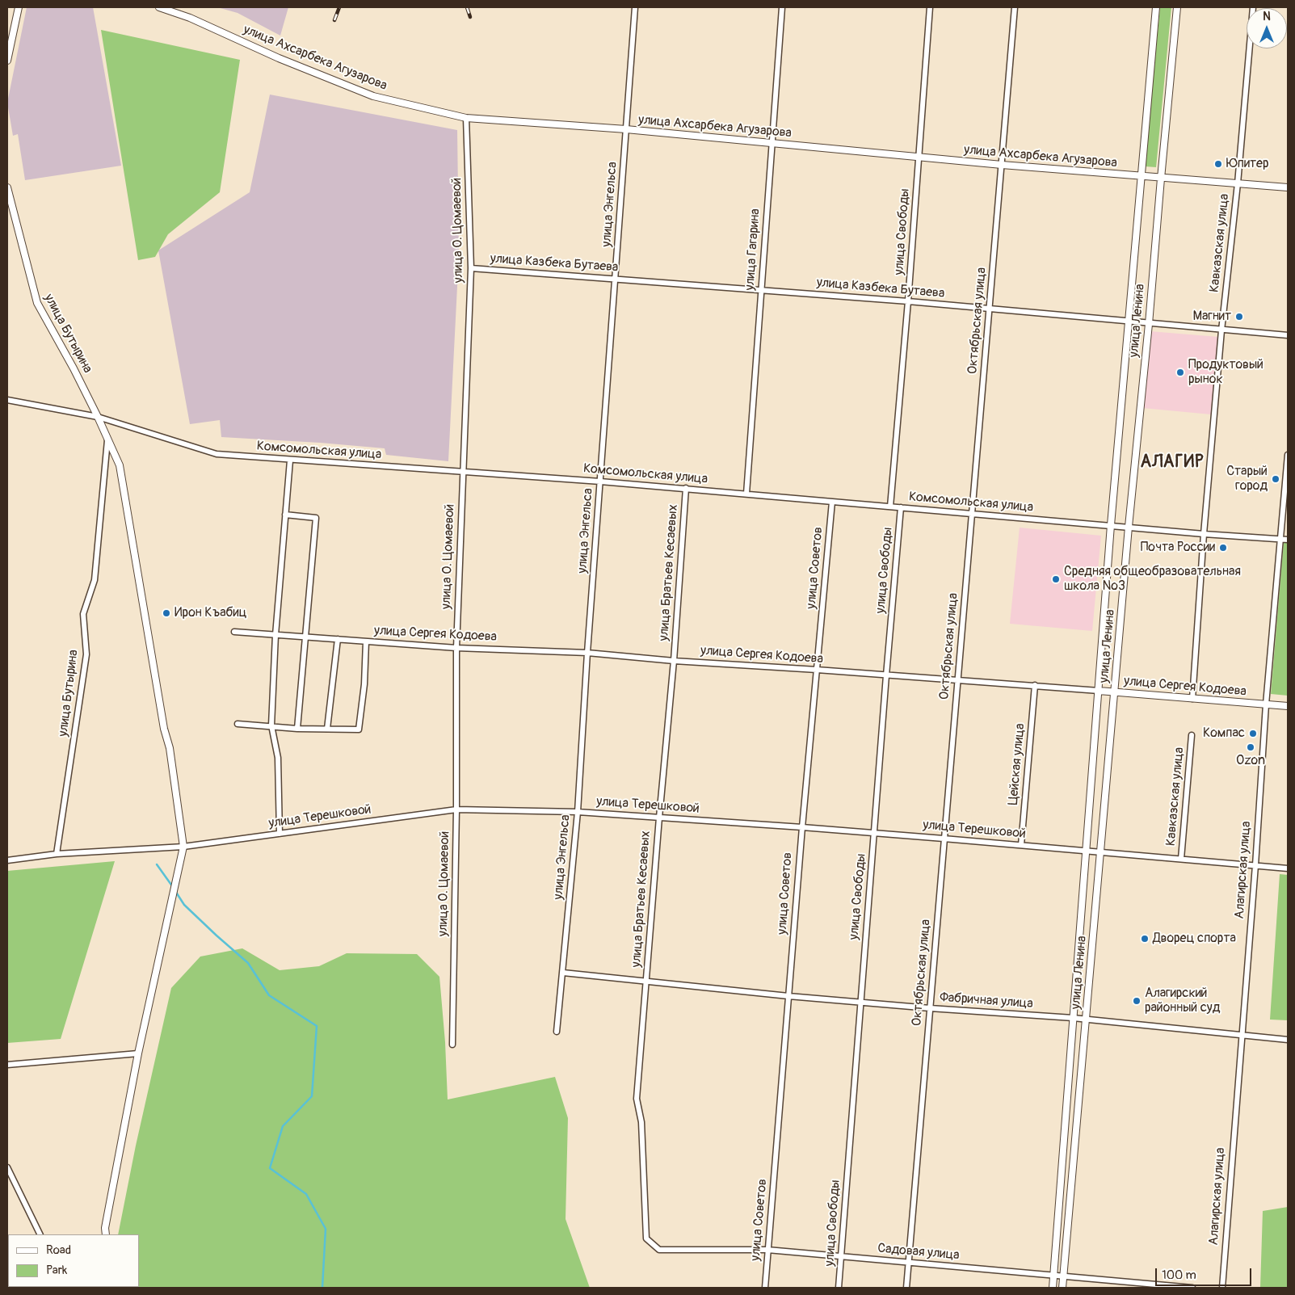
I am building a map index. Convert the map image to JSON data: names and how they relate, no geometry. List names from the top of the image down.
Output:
{
  "streets": {
    "street": [
      "улица Ахсарбека Агузарова",
      "улица Энгельса",
      "улица О. Цомаевой",
      "улица Свободы",
      "Кавказская улица",
      "улица Гагарина",
      "улица Казбека Бутаева",
      "Октябрьская улица",
      "улица Ленина",
      "улица Бутырина",
      "Комсомольская улица",
      "улица Советов",
      "улица Братьев Кесаевых",
      "улица Сергея Кодоева",
      "Цейская улица",
      "улица Терешковой",
      "Алагирская улица",
      "Фабричная улица",
      "Садовая улица"
    ]
  },
  "crossings": [
    ["улица Ахсарбека Агузарова", "улица Энгельса"],
    ["улица Ахсарбека Агузарова", "улица О. Цомаевой"],
    ["улица Ахсарбека Агузарова", "улица Свободы"],
    ["улица Ахсарбека Агузарова", "Кавказская улица"],
    ["улица Ахсарбека Агузарова", "улица Гагарина"],
    ["улица Ахсарбека Агузарова", "Октябрьская улица"],
    ["улица Ахсарбека Агузарова", "улица Ленина"],
    ["улица Энгельса", "улица Казбека Бутаева"],
    ["улица Энгельса", "Комсомольская улица"],
    ["улица Энгельса", "улица Сергея Кодоева"],
    ["улица Энгельса", "улица Терешковой"],
    ["улица Энгельса", "Фабричная улица"],
    ["улица О. Цомаевой", "улица Казбека Бутаева"],
    ["улица О. Цомаевой", "Комсомольская улица"],
    ["улица О. Цомаевой", "улица Сергея Кодоева"],
    ["улица О. Цомаевой", "улица Терешковой"],
    ["улица Свободы", "улица Казбека Бутаева"],
    ["улица Свободы", "Комсомольская улица"],
    ["улица Свободы", "улица Сергея Кодоева"],
    ["улица Свободы", "улица Терешковой"],
    ["улица Свободы", "Фабричная улица"],
    ["улица Свободы", "Садовая улица"],
    ["Кавказская улица", "улица Казбека Бутаева"],
    ["Кавказская улица", "Комсомольская улица"],
    ["Кавказская улица", "улица Сергея Кодоева"],
    ["Кавказская улица", "улица Терешковой"],
    ["улица Гагарина", "улица Казбека Бутаева"],
    ["улица Гагарина", "Комсомольская улица"],
    ["улица Казбека Бутаева", "Октябрьская улица"],
    ["улица Казбека Бутаева", "улица Ленина"],
    ["Октябрьская улица", "Комсомольская улица"],
    ["Октябрьская улица", "улица Сергея Кодоева"],
    ["Октябрьская улица", "улица Терешковой"],
    ["Октябрьская улица", "Фабричная улица"],
    ["Октябрьская улица", "Садовая улица"],
    ["улица Ленина", "Комсомольская улица"],
    ["улица Ленина", "улица Сергея Кодоева"],
    ["улица Ленина", "улица Терешковой"],
    ["улица Ленина", "Фабричная улица"],
    ["улица Ленина", "Садовая улица"],
    ["улица Бутырина", "Комсомольская улица"],
    ["улица Бутырина", "улица Терешковой"],
    ["Комсомольская улица", "улица Советов"],
    ["Комсомольская улица", "улица Братьев Кесаевых"],
    ["Комсомольская улица", "Алагирская улица"],
    ["улица Советов", "улица Сергея Кодоева"],
    ["улица Советов", "улица Терешковой"],
    ["улица Советов", "Фабричная улица"],
    ["улица Советов", "Садовая улица"],
    ["улица Братьев Кесаевых", "улица Сергея Кодоева"],
    ["улица Братьев Кесаевых", "улица Терешковой"],
    ["улица Братьев Кесаевых", "Фабричная улица"],
    ["улица Братьев Кесаевых", "Садовая улица"],
    ["улица Сергея Кодоева", "Цейская улица"],
    ["улица Сергея Кодоева", "Алагирская улица"],
    ["Цейская улица", "улица Терешковой"],
    ["улица Терешковой", "Алагирская улица"],
    ["Алагирская улица", "Фабричная улица"]
  ],
  "districts": ["АЛАГИР"],
  "places": [
    "Юпитер",
    "Магнит",
    "Продуктовый рынок",
    "Старый город",
    "Почта России",
    "Средняя общеобразовательная школа №3",
    "Ирон Къабиц",
    "Компас",
    "Ozon",
    "Дворец спорта",
    "Алагирский районный суд"
  ],
  "legend": ["Road", "Park"],
  "scale_bar": "100 m",
  "north": "top"
}
